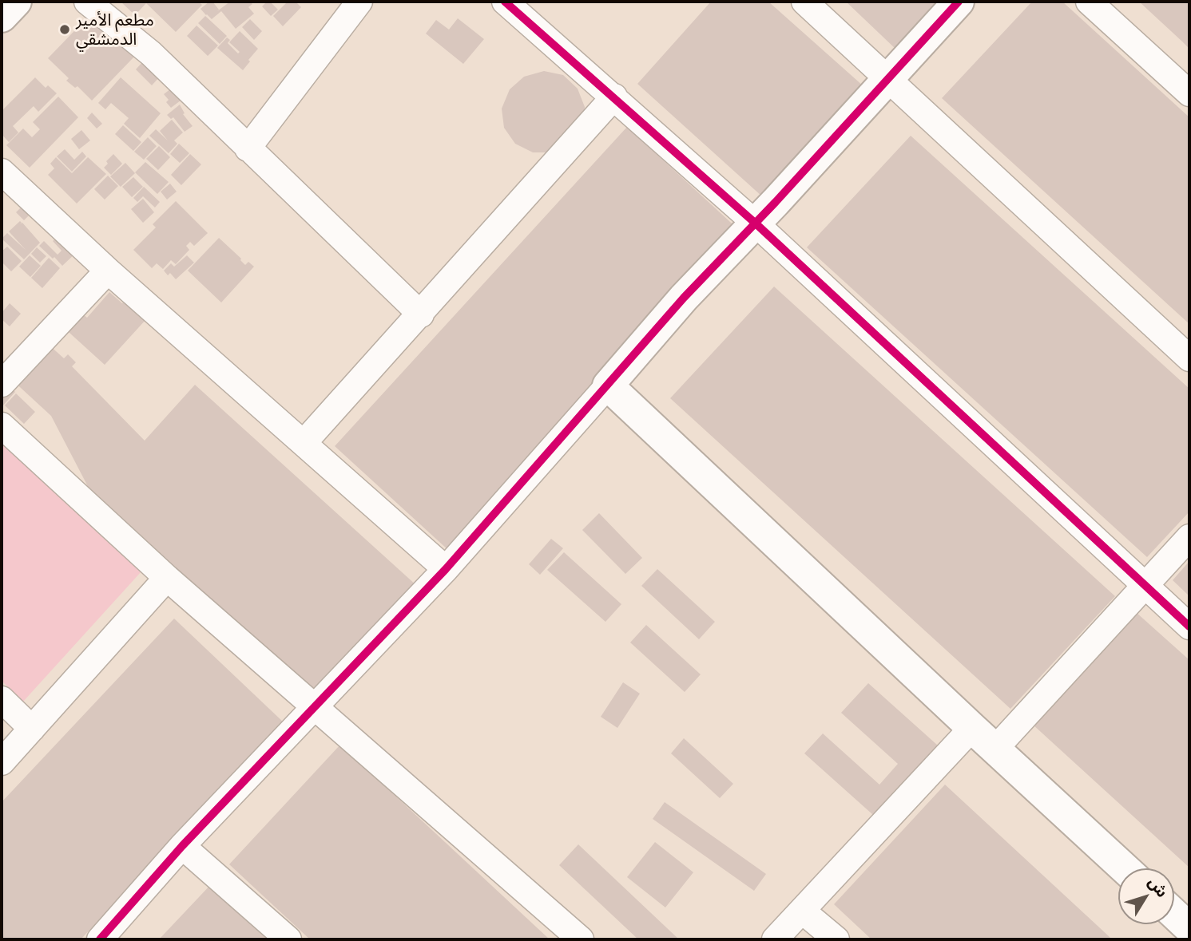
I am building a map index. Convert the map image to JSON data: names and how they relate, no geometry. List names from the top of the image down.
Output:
{
  "places": ["مطعم الأمير الدمشقي"],
  "north": "top right"
}
